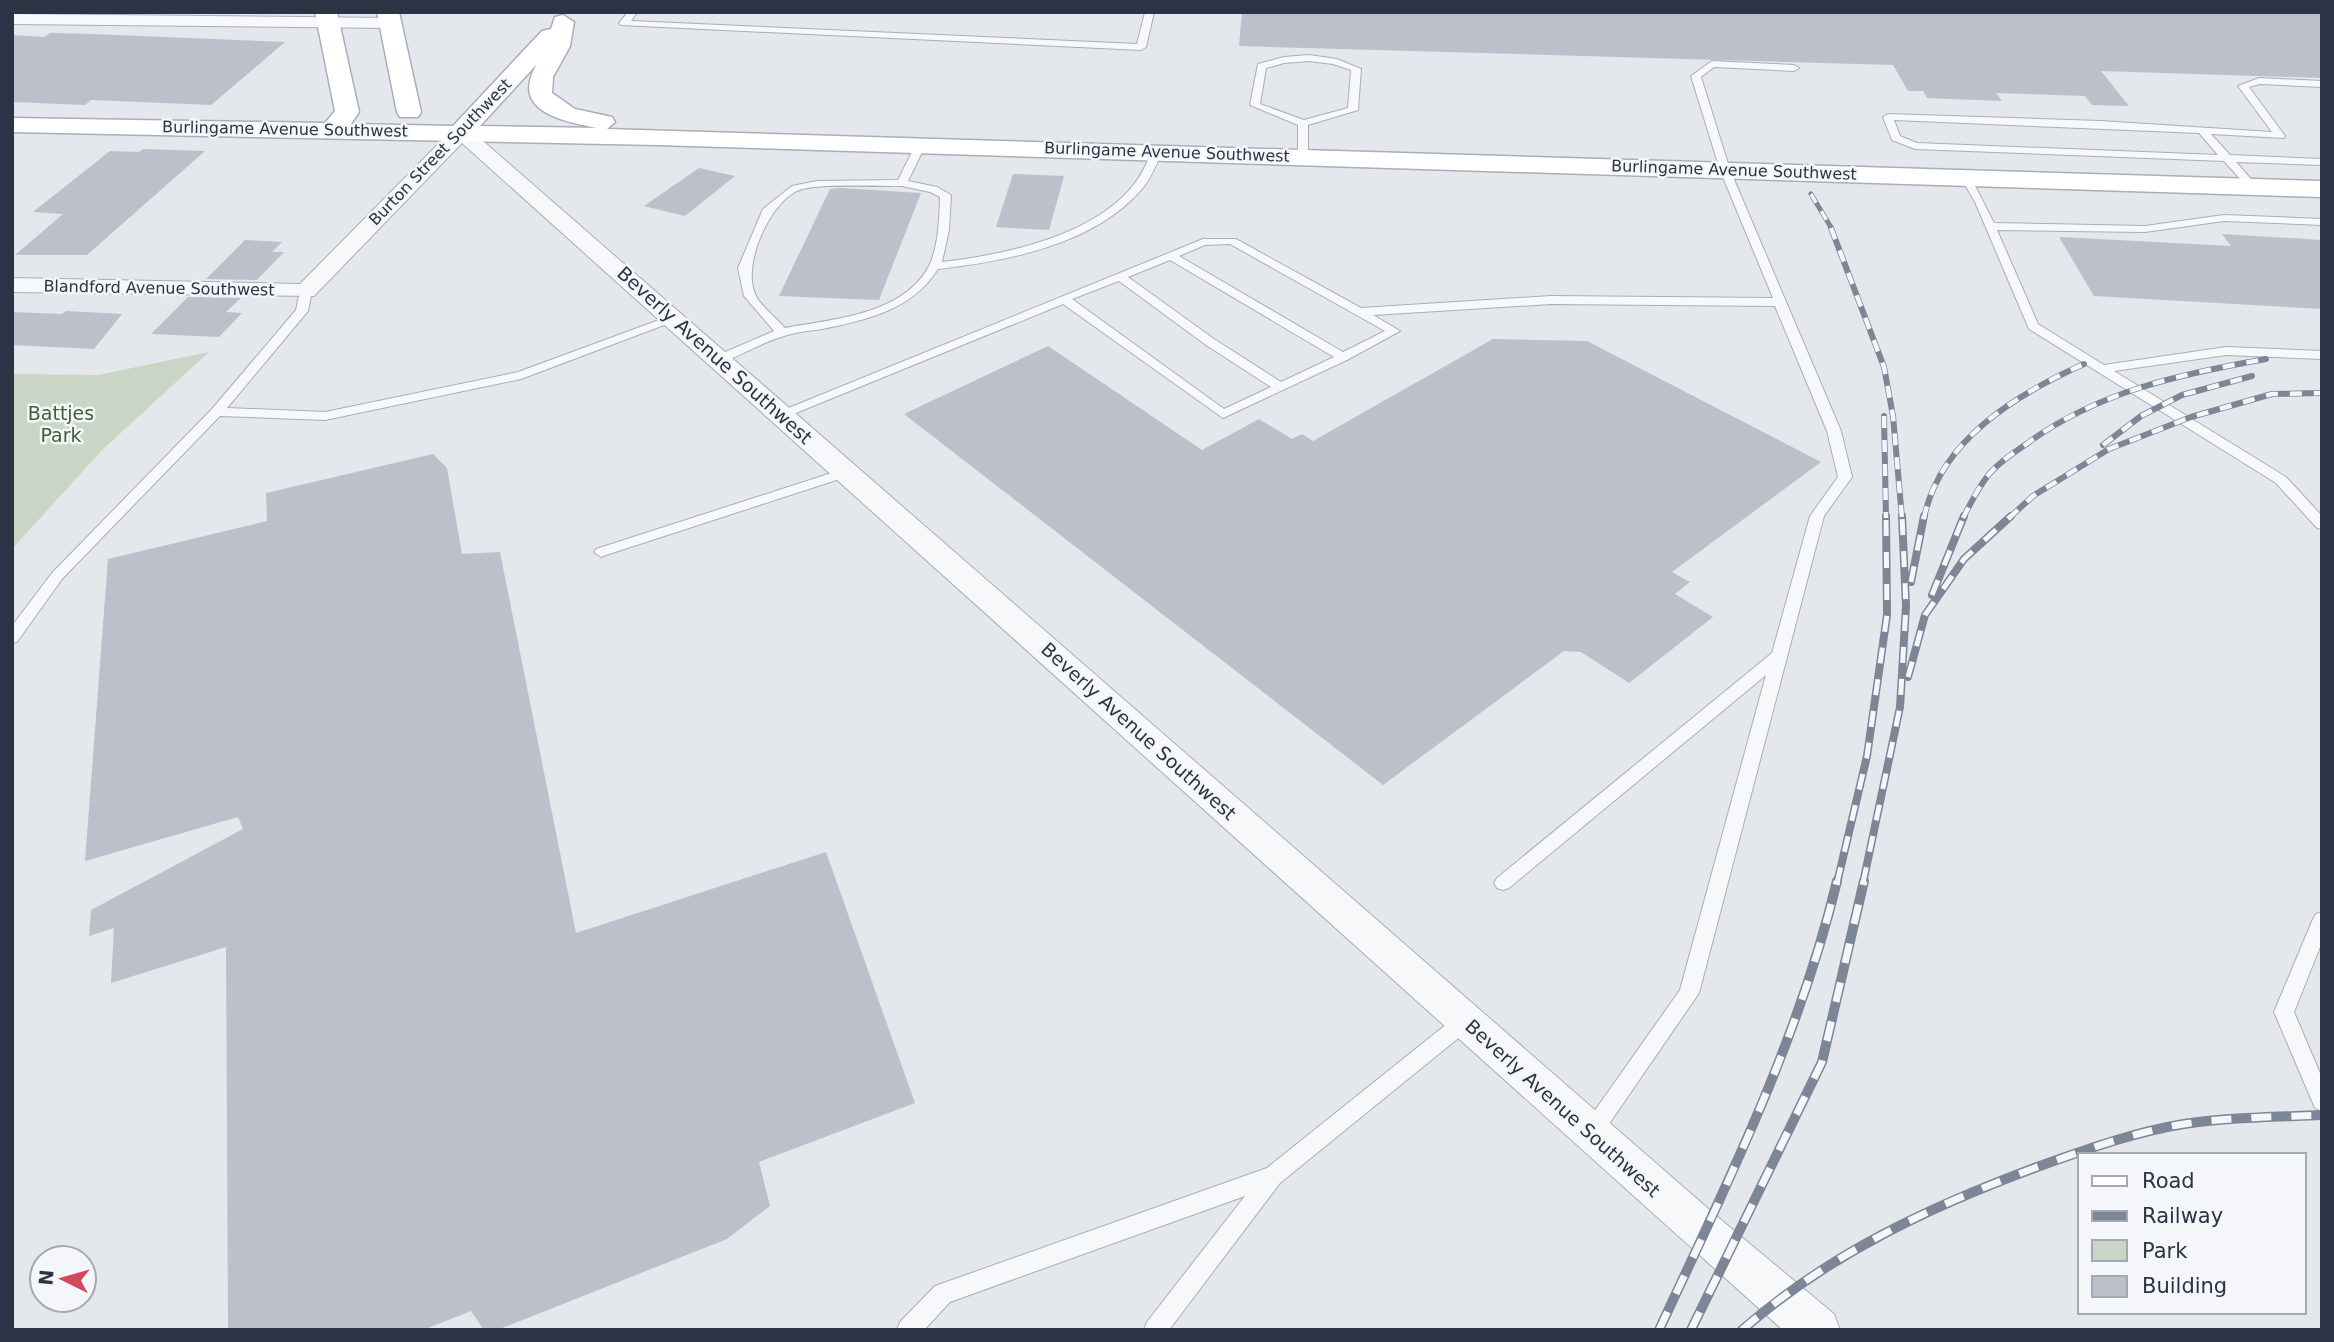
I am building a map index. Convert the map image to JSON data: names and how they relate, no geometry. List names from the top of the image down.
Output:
{
  "streets": {
    "street": [
      "Burlingame Avenue Southwest",
      "Burton Street Southwest",
      "Blandford Avenue Southwest",
      "Beverly Avenue Southwest"
    ]
  },
  "crossings": [
    ["Burlingame Avenue Southwest", "Burton Street Southwest"],
    ["Burlingame Avenue Southwest", "Beverly Avenue Southwest"],
    ["Burton Street Southwest", "Blandford Avenue Southwest"],
    ["Burton Street Southwest", "Beverly Avenue Southwest"]
  ],
  "parks": ["Battjes Park"],
  "legend": [
    "Road",
    "Railway",
    "Park",
    "Building"
  ],
  "north": "left"
}
